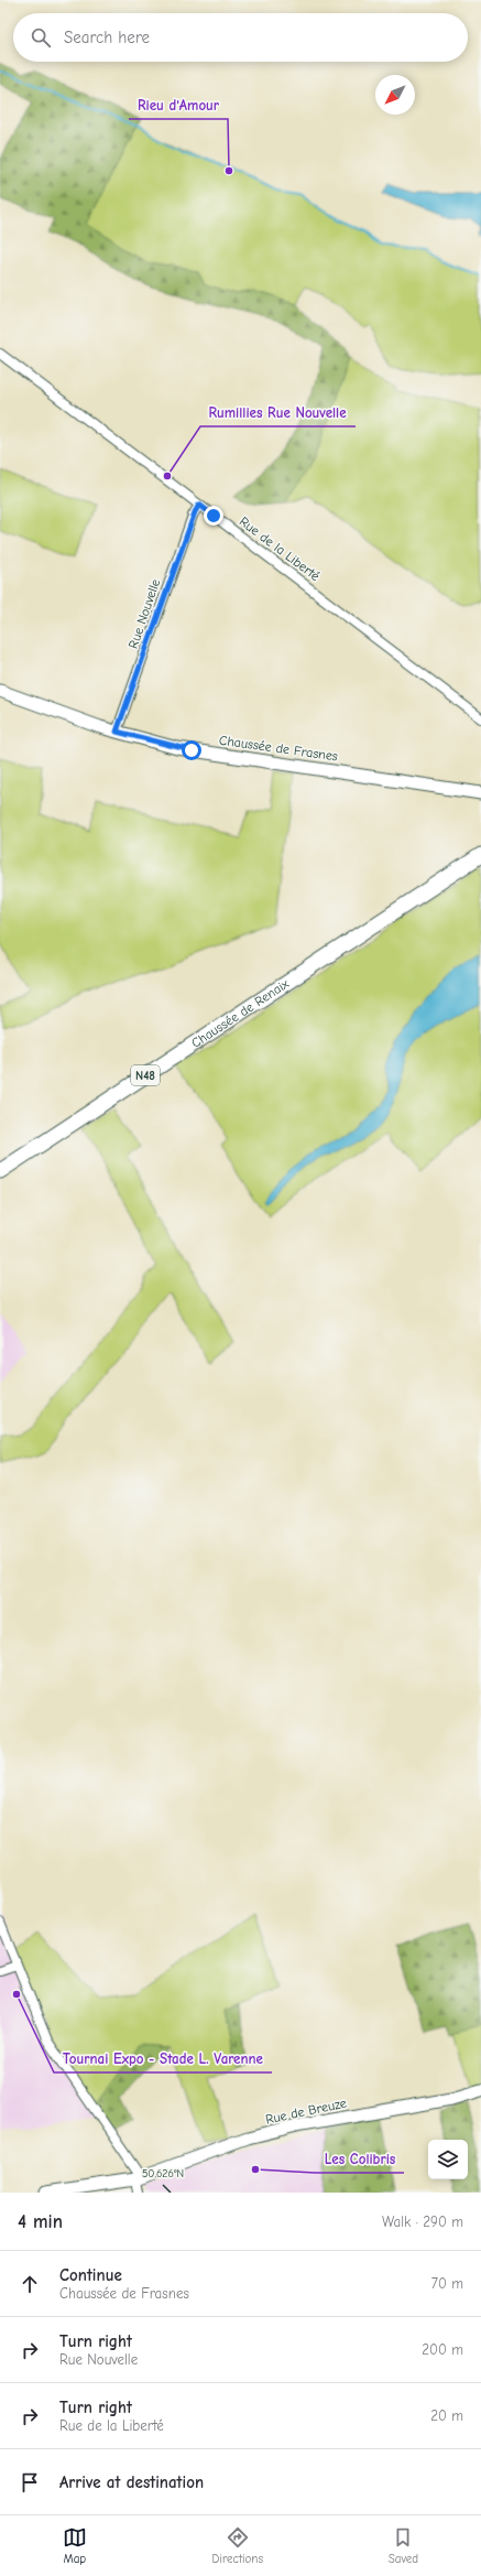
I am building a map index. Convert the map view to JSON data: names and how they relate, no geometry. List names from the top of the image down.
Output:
{
  "streets": {
    "main road": [
      "Chaussée de Frasnes",
      "Chaussée de Renaix",
      "N48",
      "Rue de Breuze"
    ],
    "street": ["Rue de la Liberté", "Rue Nouvelle"]
  },
  "crossings": [
    ["Rue de la Liberté", "Rue Nouvelle"],
    ["Rue Nouvelle", "Chaussée de Frasnes"]
  ],
  "places": [
    "Rieu d'Amour",
    "Rumillies Rue Nouvelle",
    "Tournai Expo - Stade L. Varenne",
    "Les Colibris"
  ],
  "north": "bottom left",
  "page": {
    "search": "Search here",
    "heading": ["4 min", "Walk · 290 m"],
    "list": [
      ["Continue", "Chaussée de Frasnes", "70 m"],
      ["Turn right", "Rue Nouvelle", "200 m"],
      ["Turn right", "Rue de la Liberté", "20 m"],
      "Arrive at destination"
    ],
    "nav": ["Map", "Directions", "Saved"]
  },
  "coordinates": ["50.626°N"]
}
